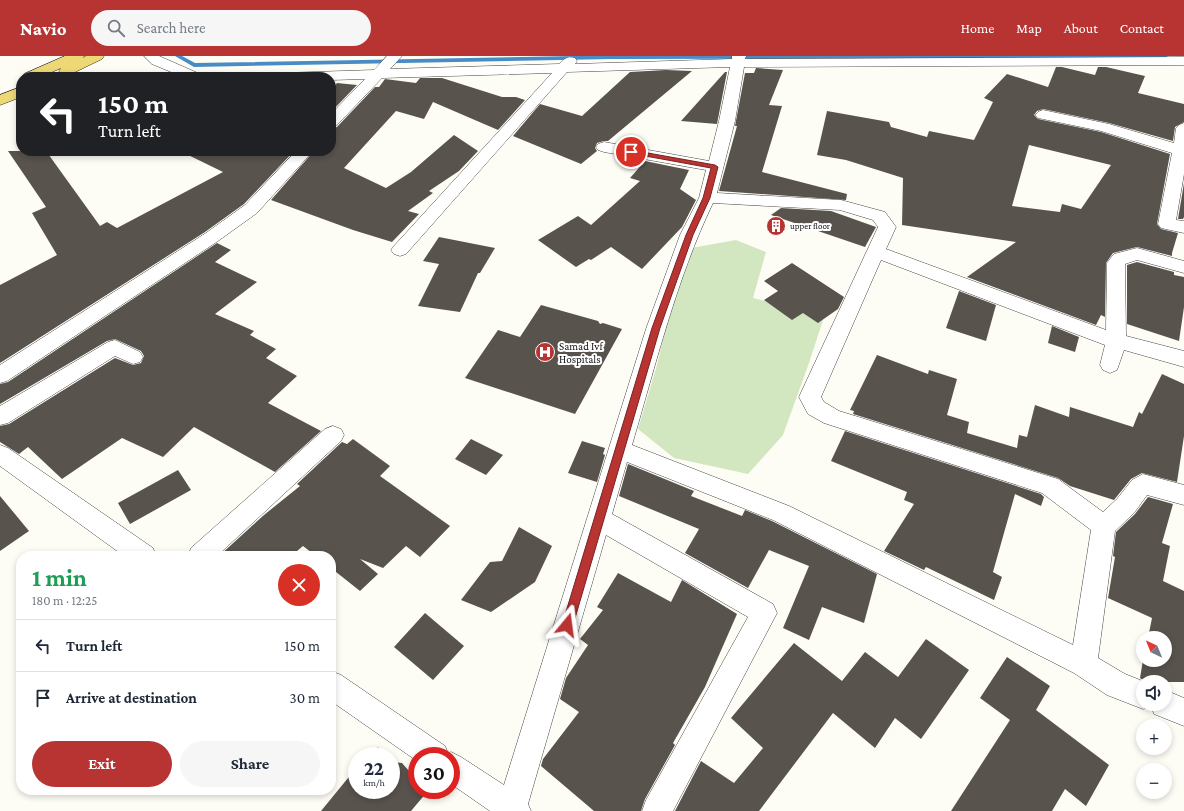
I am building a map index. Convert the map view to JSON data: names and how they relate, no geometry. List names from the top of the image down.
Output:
{
  "places": {
    "building": ["upper floor"],
    "hospital": ["Samad Ivf Hospitals"]
  },
  "north": "top left",
  "page": {
    "header": "Navio",
    "search": "Search here",
    "nav": [
      "Home",
      "Map",
      "About",
      "Contact"
    ],
    "turn": ["150 m", "Turn left"],
    "heading": ["1 min", "180 m · 12:25"],
    "list": [
      {
        "name": "Turn left",
        "value": "150 m"
      },
      {
        "name": "Arrive at destination",
        "value": "30 m"
      }
    ],
    "map_buttons": ["+", "−"],
    "buttons": ["Exit", "Share"],
    "speed": "22 km/h",
    "limit": "30"
  }
}
